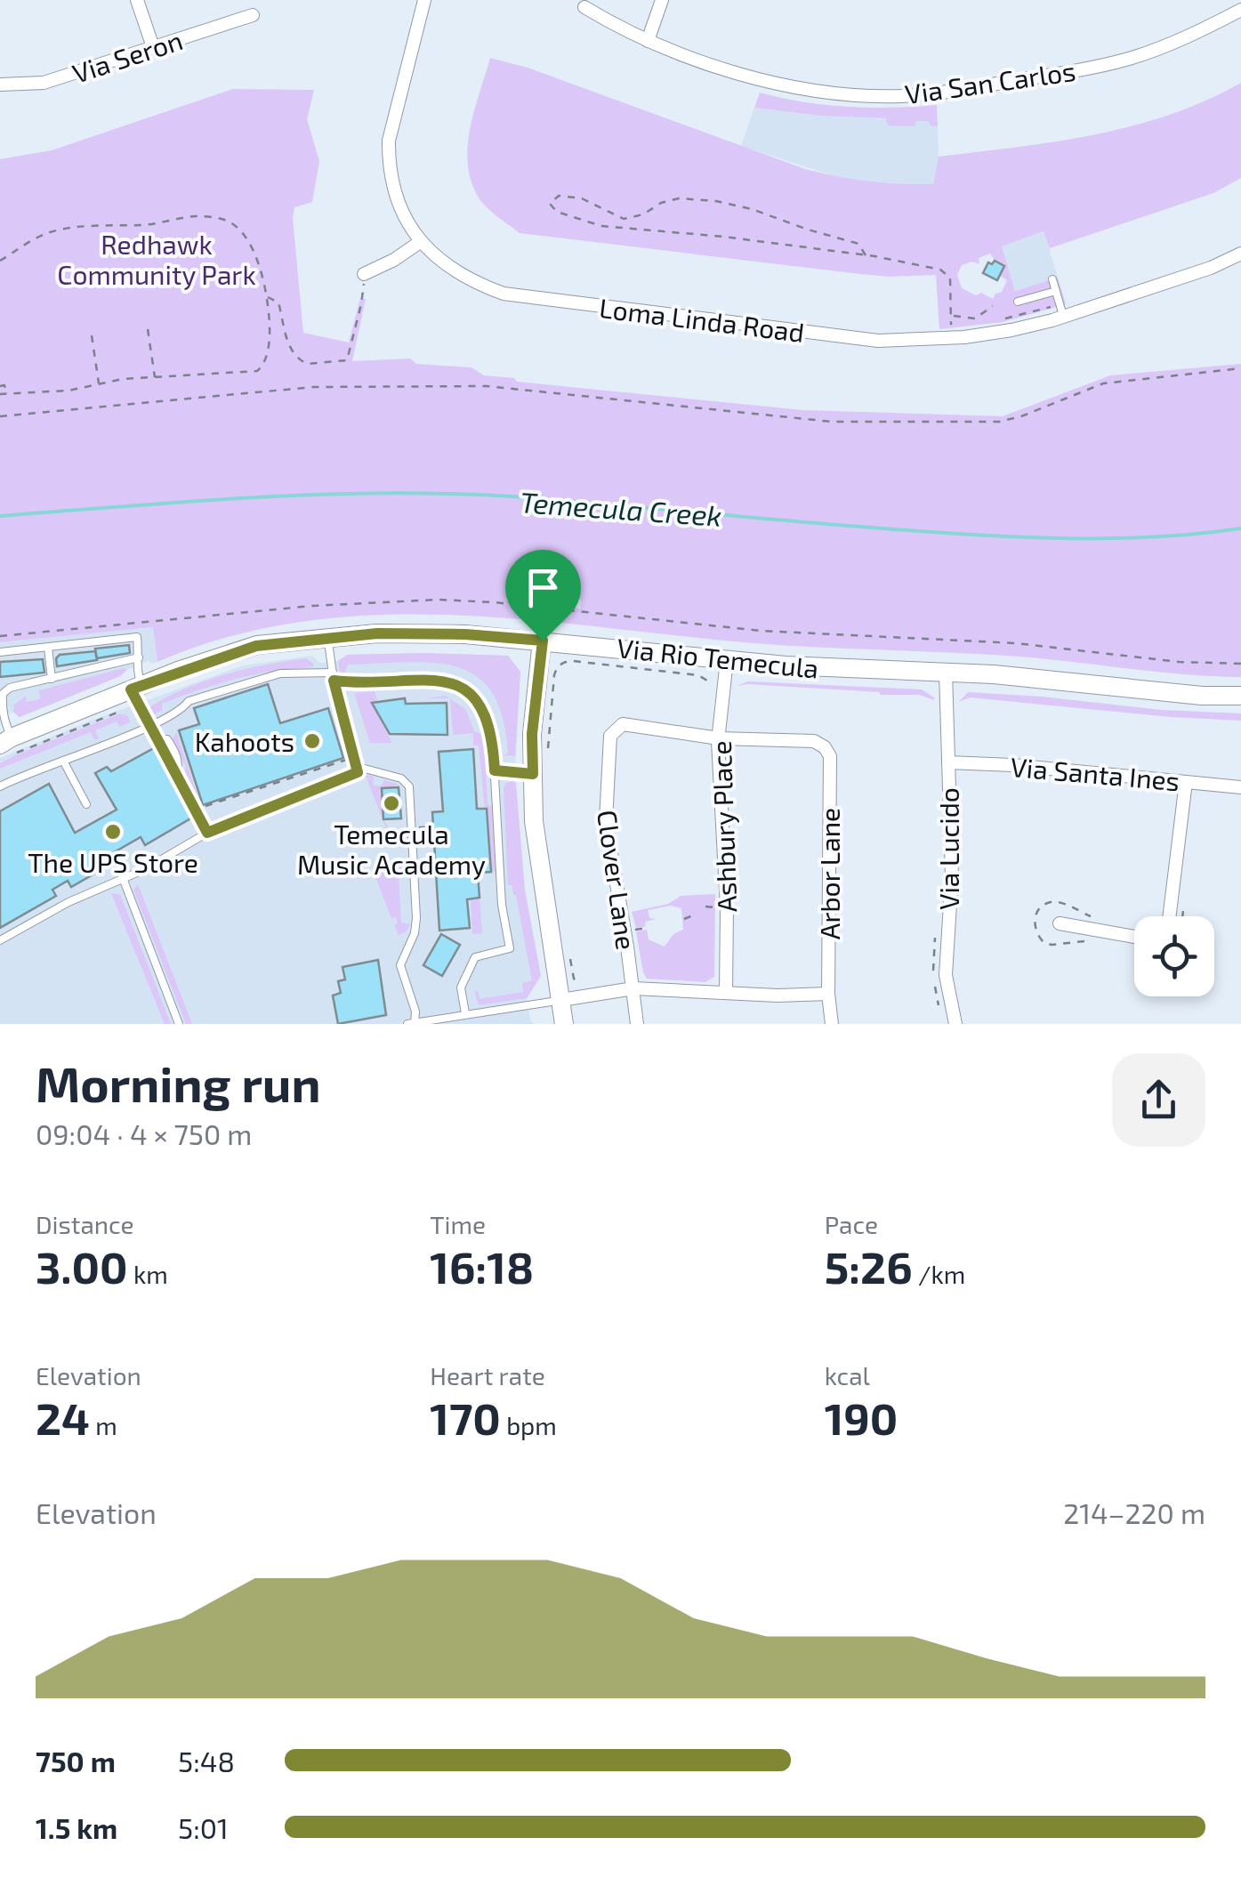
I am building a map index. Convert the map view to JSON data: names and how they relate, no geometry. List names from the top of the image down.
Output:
{
  "streets": {
    "street": [
      "Via Seron",
      "Via San Carlos",
      "Loma Linda Road",
      "Via Rio Temecula",
      "Via Santa Ines",
      "Ashbury Place",
      "Via Lucido",
      "Arbor Lane",
      "Clover Lane"
    ]
  },
  "crossings": [
    ["Via Rio Temecula", "Ashbury Place"],
    ["Via Rio Temecula", "Via Lucido"],
    ["Via Santa Ines", "Via Lucido"],
    ["Ashbury Place", "Arbor Lane"],
    ["Ashbury Place", "Clover Lane"],
    ["Arbor Lane", "Clover Lane"]
  ],
  "water": ["Temecula Creek"],
  "parks": ["Redhawk Community Park"],
  "places": ["Kahoots", "Temecula Music Academy", "The UPS Store"],
  "page": {
    "heading": ["Morning run", "09:04 · 4 × 750 m"],
    "stats": [
      ["Distance", "3.00 km"],
      ["Time", "16:18"],
      ["Pace", "5:26 /km"],
      ["Elevation", "24 m"],
      ["Heart rate", "170 bpm"],
      ["kcal", "190"]
    ],
    "chart": ["Elevation", "214–220 m"],
    "list": [
      {
        "name": "750 m",
        "note": "5:48"
      },
      {
        "name": "1.5 km",
        "note": "5:01"
      }
    ]
  }
}
